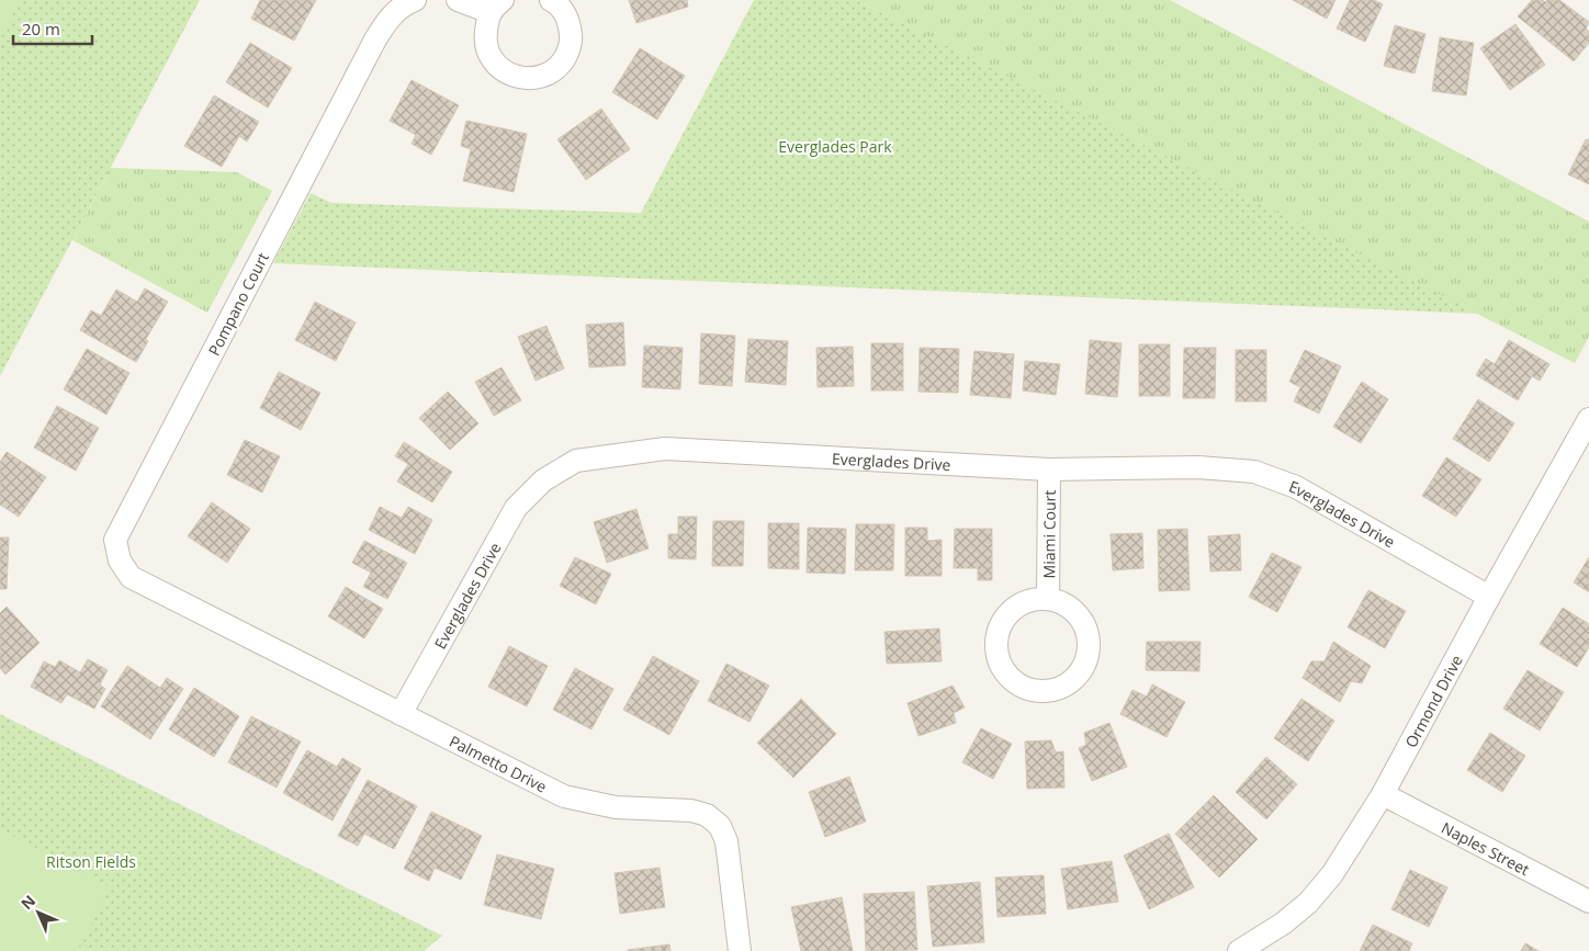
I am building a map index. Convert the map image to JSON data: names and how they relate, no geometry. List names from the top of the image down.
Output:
{
  "streets": {
    "street": [
      "Pompano Court",
      "Everglades Drive",
      "Miami Court",
      "Ormond Drive",
      "Palmetto Drive",
      "Naples Street"
    ]
  },
  "crossings": [
    ["Pompano Court", "Palmetto Drive"],
    ["Everglades Drive", "Miami Court"],
    ["Everglades Drive", "Ormond Drive"],
    ["Everglades Drive", "Palmetto Drive"],
    ["Ormond Drive", "Naples Street"]
  ],
  "parks": ["Everglades Park", "Ritson Fields"],
  "scale_bar": "20 m",
  "north": "top left"
}
